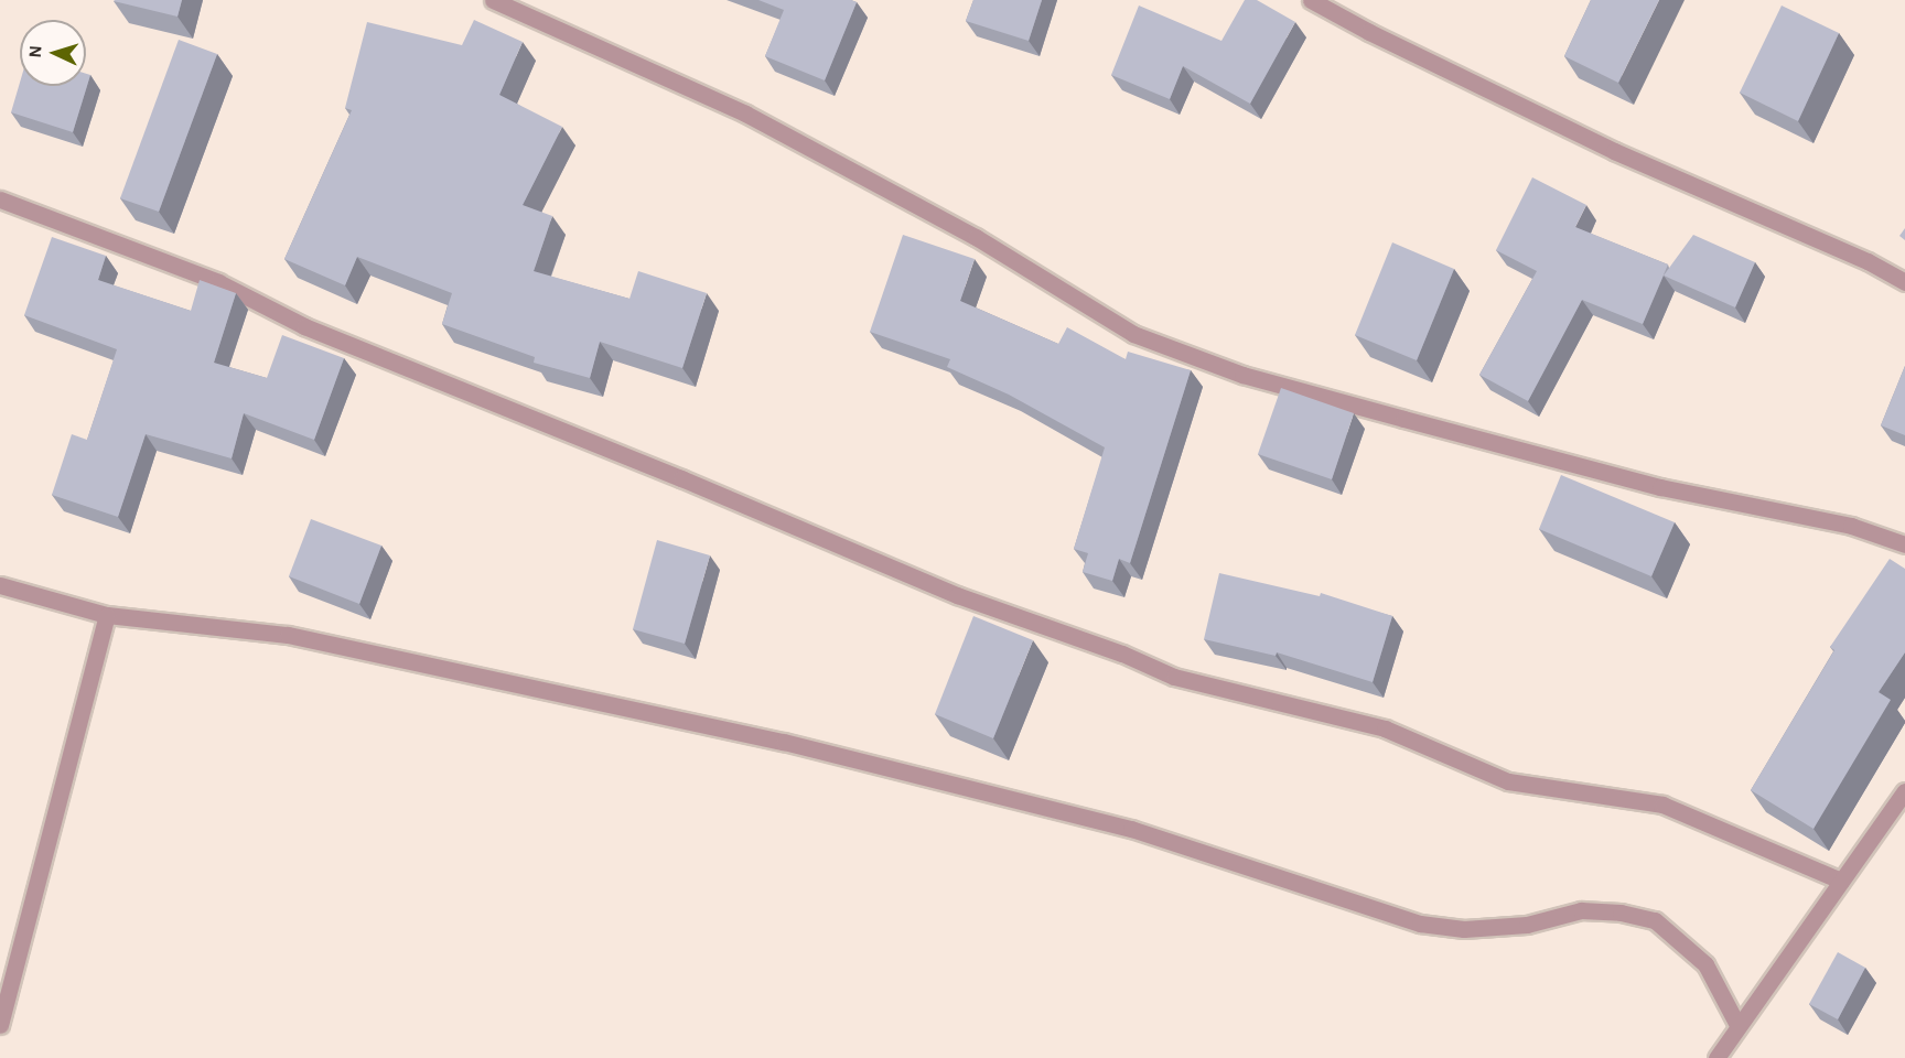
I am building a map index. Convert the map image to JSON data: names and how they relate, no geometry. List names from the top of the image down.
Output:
{
  "north": "left"
}
